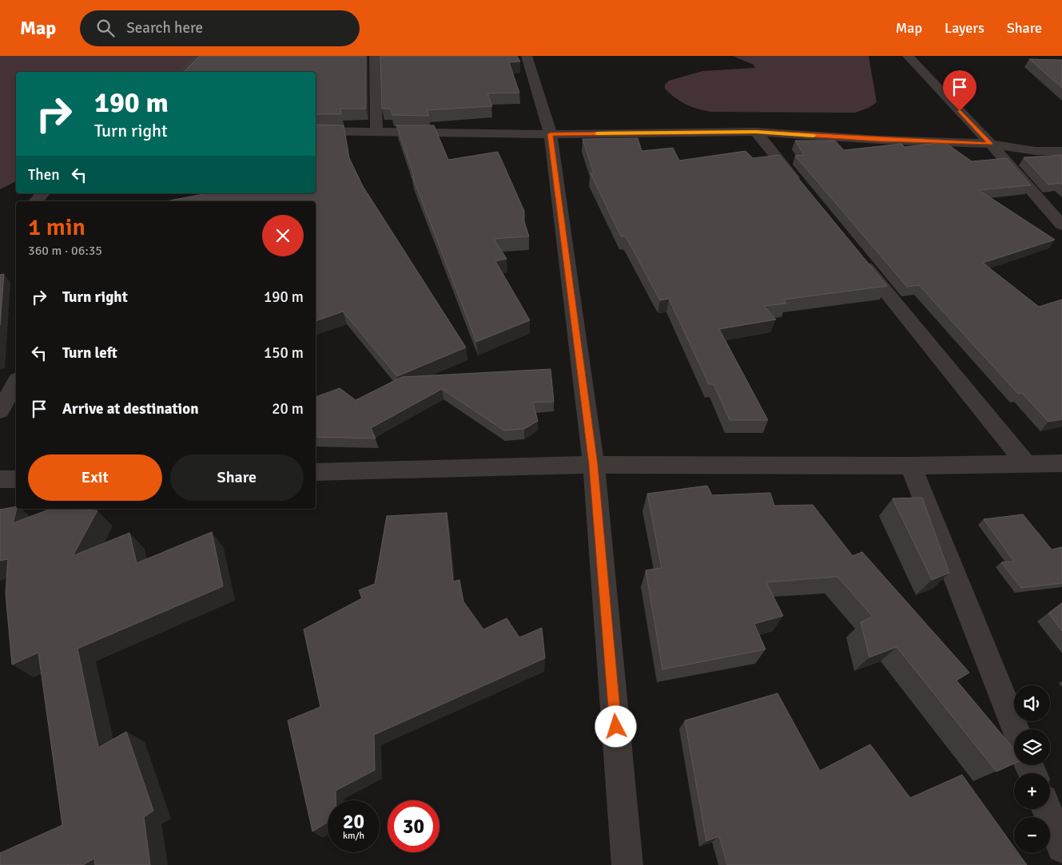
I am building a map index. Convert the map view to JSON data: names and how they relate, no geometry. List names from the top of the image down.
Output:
{
  "page": {
    "header": "Map",
    "search": "Search here",
    "nav": ["Map", "Layers", "Share"],
    "turn": ["190 m", "Turn right"],
    "then": "Then",
    "heading": ["1 min", "360 m · 06:35"],
    "list": [
      {
        "name": "Turn right",
        "value": "190 m"
      },
      {
        "name": "Turn left",
        "value": "150 m"
      },
      {
        "name": "Arrive at destination",
        "value": "20 m"
      }
    ],
    "buttons": ["Exit", "Share"],
    "map_buttons": ["+", "−"],
    "speed": "20 km/h",
    "limit": "30"
  }
}
